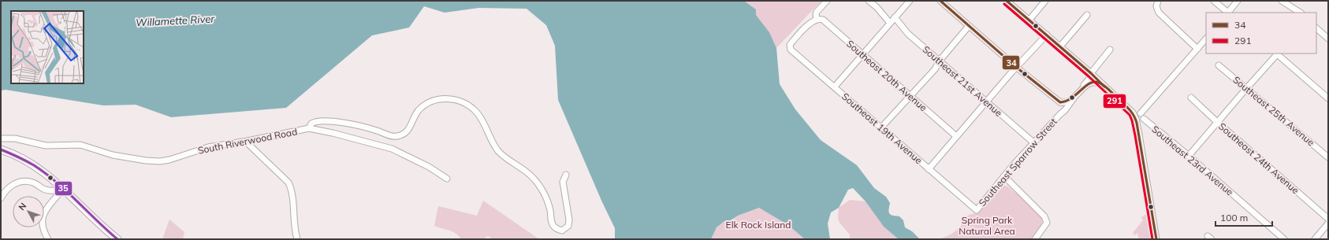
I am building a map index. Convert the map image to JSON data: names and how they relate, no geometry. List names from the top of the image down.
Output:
{
  "streets": {
    "street": [
      "Southeast 20th Avenue",
      "Southeast 21st Avenue",
      "Southeast 25th Avenue",
      "Southeast 19th Avenue",
      "South Riverwood Road",
      "Southeast 24th Avenue",
      "Southeast 23rd Avenue",
      "Southeast Sparrow Street"
    ]
  },
  "crossings": [
    ["Southeast 20th Avenue", "Southeast 19th Avenue"],
    ["Southeast 21st Avenue", "Southeast Sparrow Street"],
    ["Southeast 19th Avenue", "Southeast Sparrow Street"]
  ],
  "water": ["Willamette River"],
  "parks": ["Spring Park Natural Area", "Elk Rock Island"],
  "lines": ["transit line 34", "transit line 291", "transit line 35"],
  "legend": ["34", "291"],
  "scale_bar": "100 m",
  "north": "top left"
}
